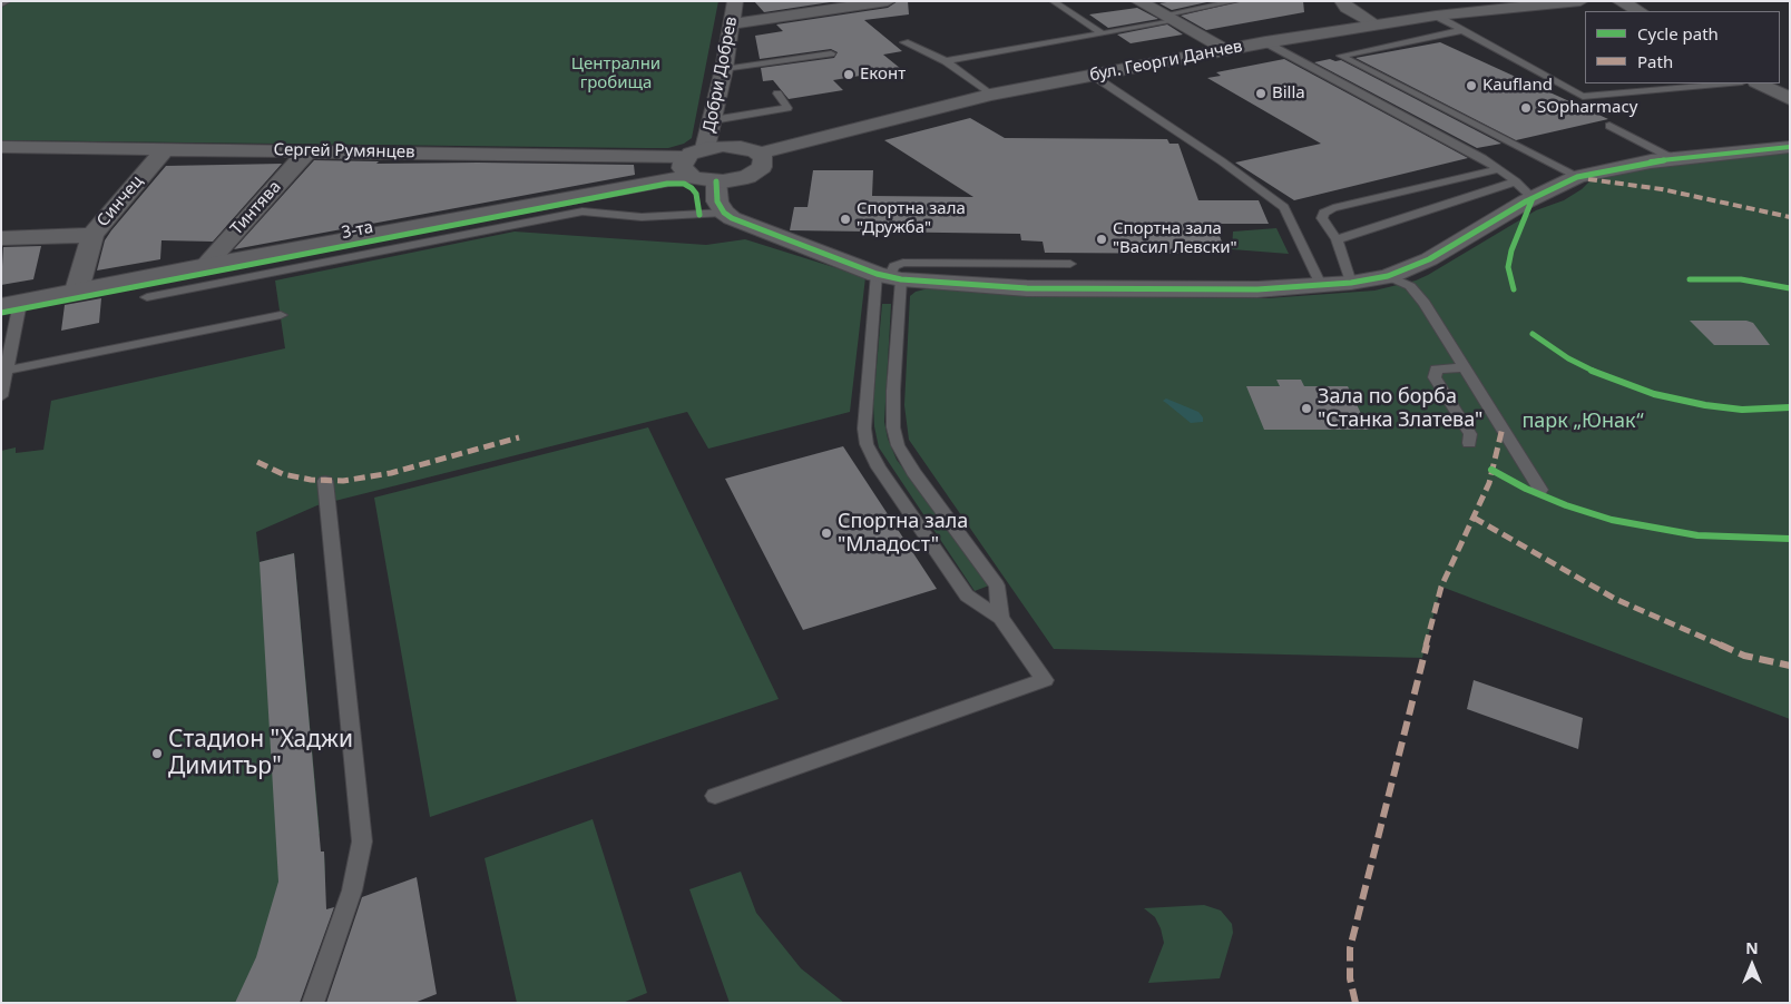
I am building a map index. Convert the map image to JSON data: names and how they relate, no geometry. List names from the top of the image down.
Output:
{
  "streets": {
    "street": [
      "бул. Георги Данчев",
      "Добри Добрев",
      "Сергей Румянцев",
      "Синчец",
      "Тинтява"
    ],
    "cycle path": ["3-та"]
  },
  "crossings": [
    ["Сергей Румянцев", "Синчец"],
    ["Сергей Румянцев", "Тинтява"]
  ],
  "parks": ["Централни гробища", "парк „Юнак“"],
  "places": [
    "Еконт",
    "Kaufland",
    "Billa",
    "SOpharmacy",
    "Спортна зала \"Дружба\"",
    "Спортна зала \"Васил Левски\"",
    "Зала по борба \"Станка Златева\"",
    "Спортна зала \"Младост\"",
    "Стадион \"Хаджи Димитър\""
  ],
  "legend": ["Cycle path", "Path"],
  "north": "top"
}
